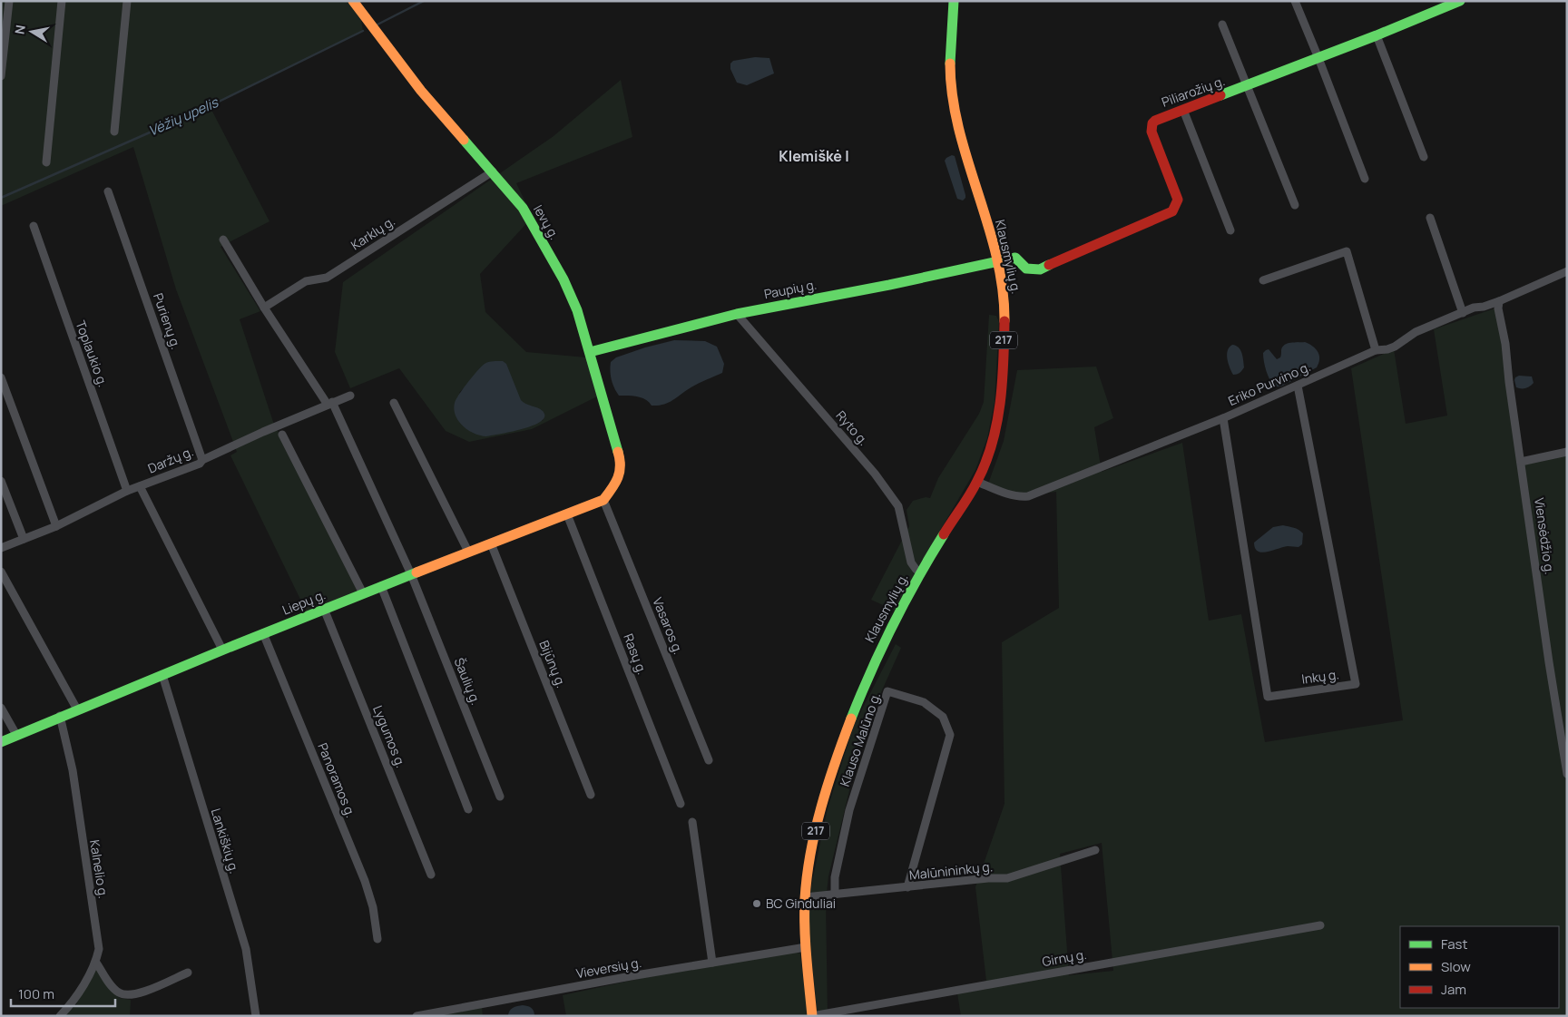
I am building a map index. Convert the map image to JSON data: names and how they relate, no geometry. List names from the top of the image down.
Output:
{
  "streets": {
    "street": [
      "Piliarožių g.",
      "Ievų g.",
      "Karklų g.",
      "Klausmylių g.",
      "Paupių g.",
      "Purienų g.",
      "217",
      "Toplaukio g.",
      "Eriko Purvino g.",
      "Ryto g.",
      "Daržų g.",
      "Viensėdžio g.",
      "Liepų g.",
      "Vasaros g.",
      "Rasų g.",
      "Bijūnų g.",
      "Inkų g.",
      "Šaulių g.",
      "Lygumos g.",
      "Klauso Malūno g.",
      "Panoramos g.",
      "Lankiškių g.",
      "Kalnelio g.",
      "Malūnininkų g.",
      "Girnų g.",
      "Vieversių g."
    ]
  },
  "crossings": [
    ["Piliarožių g.", "Klausmylių g."],
    ["Piliarožių g.", "Paupių g."],
    ["Ievų g.", "Karklų g."],
    ["Ievų g.", "Paupių g."],
    ["Ievų g.", "Liepų g."],
    ["Ievų g.", "Vasaros g."],
    ["Karklų g.", "Šaulių g."],
    ["Klausmylių g.", "Paupių g."],
    ["Klausmylių g.", "217"],
    ["Klausmylių g.", "Eriko Purvino g."],
    ["Klausmylių g.", "Ryto g."],
    ["Klausmylių g.", "Malūnininkų g."],
    ["Paupių g.", "Ryto g."],
    ["Purienų g.", "Daržų g."],
    ["217", "Malūnininkų g."],
    ["217", "Girnų g."],
    ["217", "Vieversių g."],
    ["Toplaukio g.", "Daržų g."],
    ["Eriko Purvino g.", "Viensėdžio g."],
    ["Eriko Purvino g.", "Inkų g."],
    ["Daržų g.", "Šaulių g."],
    ["Liepų g.", "Vasaros g."],
    ["Liepų g.", "Rasų g."],
    ["Liepų g.", "Bijūnų g."],
    ["Liepų g.", "Šaulių g."],
    ["Liepų g.", "Lygumos g."],
    ["Liepų g.", "Panoramos g."],
    ["Liepų g.", "Lankiškių g."],
    ["Liepų g.", "Kalnelio g."],
    ["Klauso Malūno g.", "Malūnininkų g."]
  ],
  "districts": ["Klemiškė I"],
  "water": ["Vėžių upelis"],
  "places": ["BC Ginduliai"],
  "legend": ["Fast", "Slow", "Jam"],
  "scale_bar": "100 m",
  "north": "left"
}
